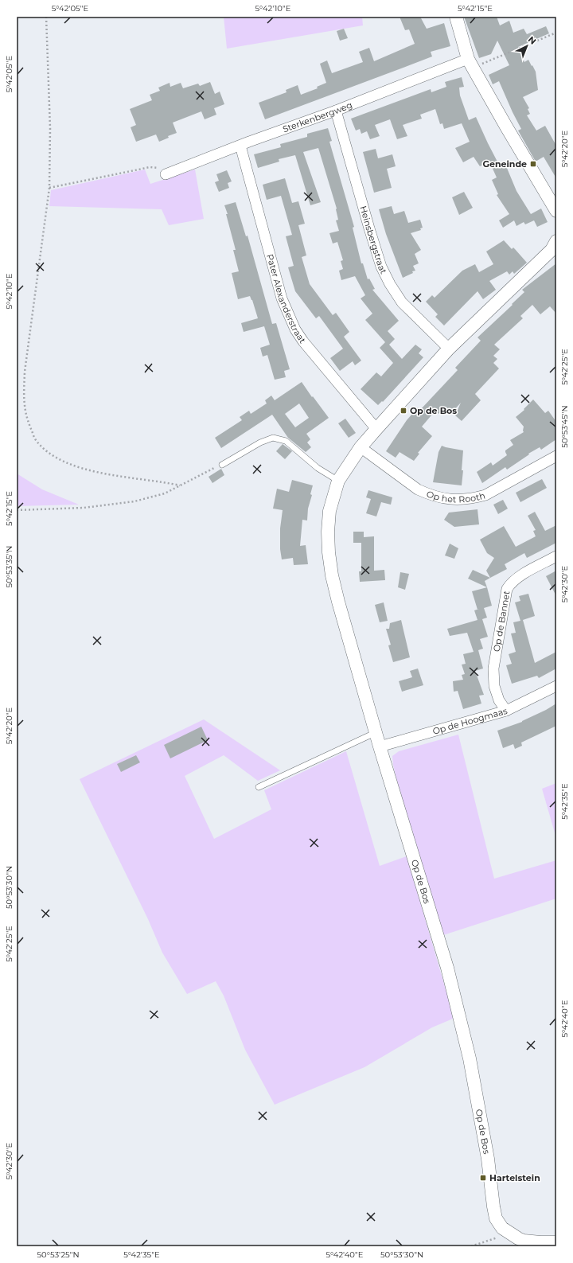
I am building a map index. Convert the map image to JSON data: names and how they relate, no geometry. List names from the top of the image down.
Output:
{
  "streets": {
    "street": [
      "Sterkenbergweg",
      "Heinsbergstraat",
      "Pater Alexanderstraat",
      "Op het Rooth",
      "Op de Bannet",
      "Op de Hoogmaas",
      "Op de Bos"
    ]
  },
  "crossings": [
    ["Sterkenbergweg", "Heinsbergstraat"],
    ["Sterkenbergweg", "Pater Alexanderstraat"],
    ["Heinsbergstraat", "Op de Bos"],
    ["Pater Alexanderstraat", "Op de Bos"],
    ["Op het Rooth", "Op de Bos"],
    ["Op de Bannet", "Op de Hoogmaas"],
    ["Op de Hoogmaas", "Op de Bos"]
  ],
  "places": {
    "transit": ["Geneinde", "Op de Bos", "Hartelstein"]
  },
  "north": "top right",
  "coordinates": [
    "5°42'05\"E",
    "5°42'10\"E",
    "5°42'15\"E",
    "5°42'20\"E",
    "5°42'25\"E",
    "50°53'45\"N",
    "50°53'35\"N",
    "5°42'30\"E",
    "5°42'35\"E",
    "50°53'30\"N",
    "5°42'40\"E",
    "50°53'25\"N"
  ]
}
